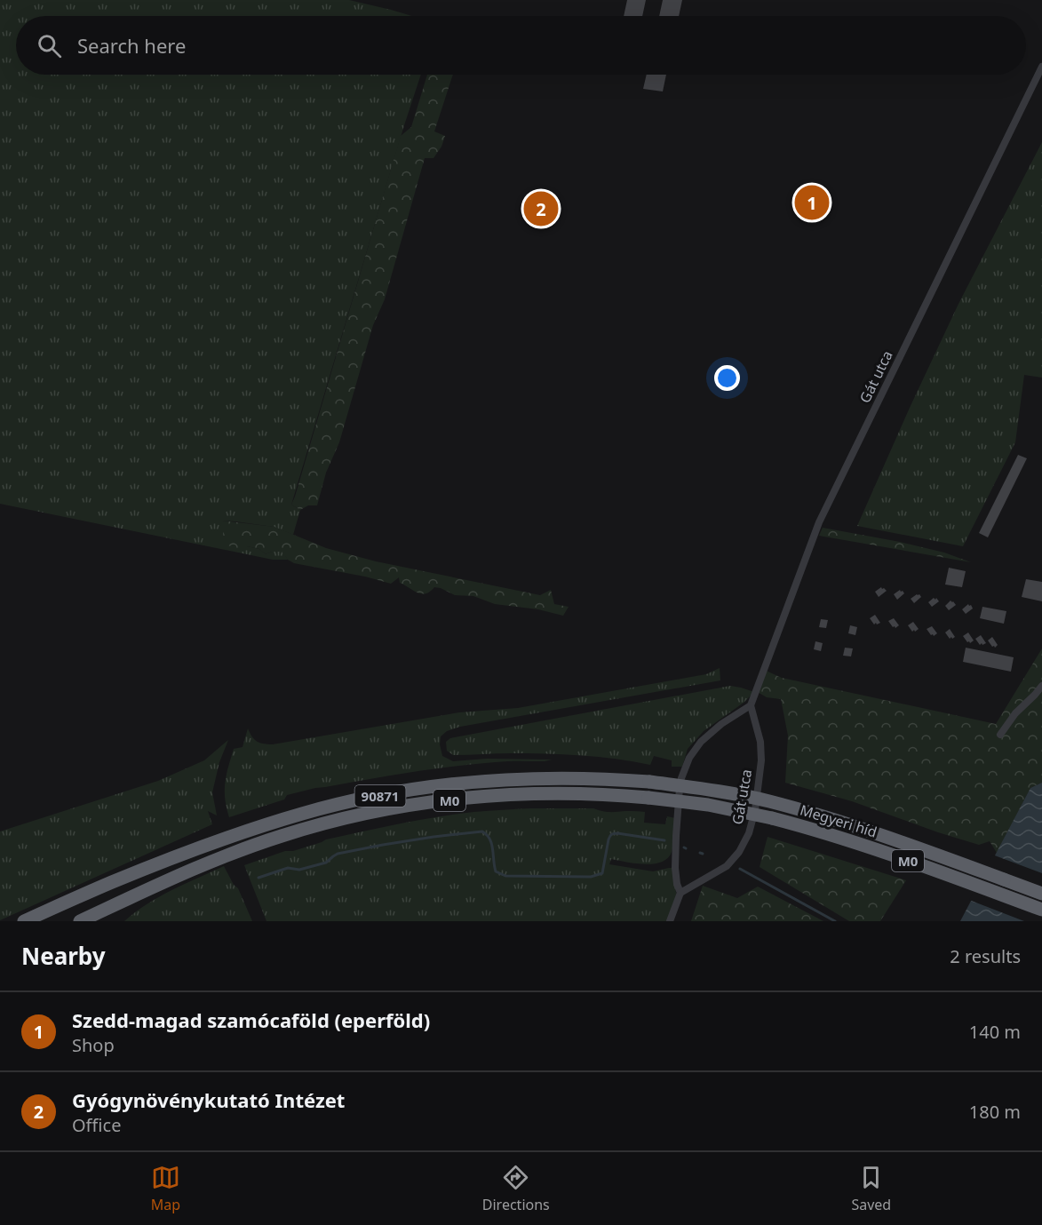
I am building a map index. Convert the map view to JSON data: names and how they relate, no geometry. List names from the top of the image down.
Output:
{
  "streets": {
    "highway": ["90871", "M0", "Megyeri híd"],
    "street": ["Gát utca"]
  },
  "crossings": [
    ["90871", "Megyeri híd"]
  ],
  "page": {
    "search": "Search here",
    "pins": ["1", "2"],
    "heading": ["Nearby", "2 results"],
    "list": [
      {
        "mark": "1",
        "name": "Szedd-magad szamócaföld (eperföld)",
        "note": "Shop",
        "value": "140 m"
      },
      {
        "mark": "2",
        "name": "Gyógynövénykutató Intézet",
        "note": "Office",
        "value": "180 m"
      }
    ],
    "nav": ["Map", "Directions", "Saved"]
  }
}
